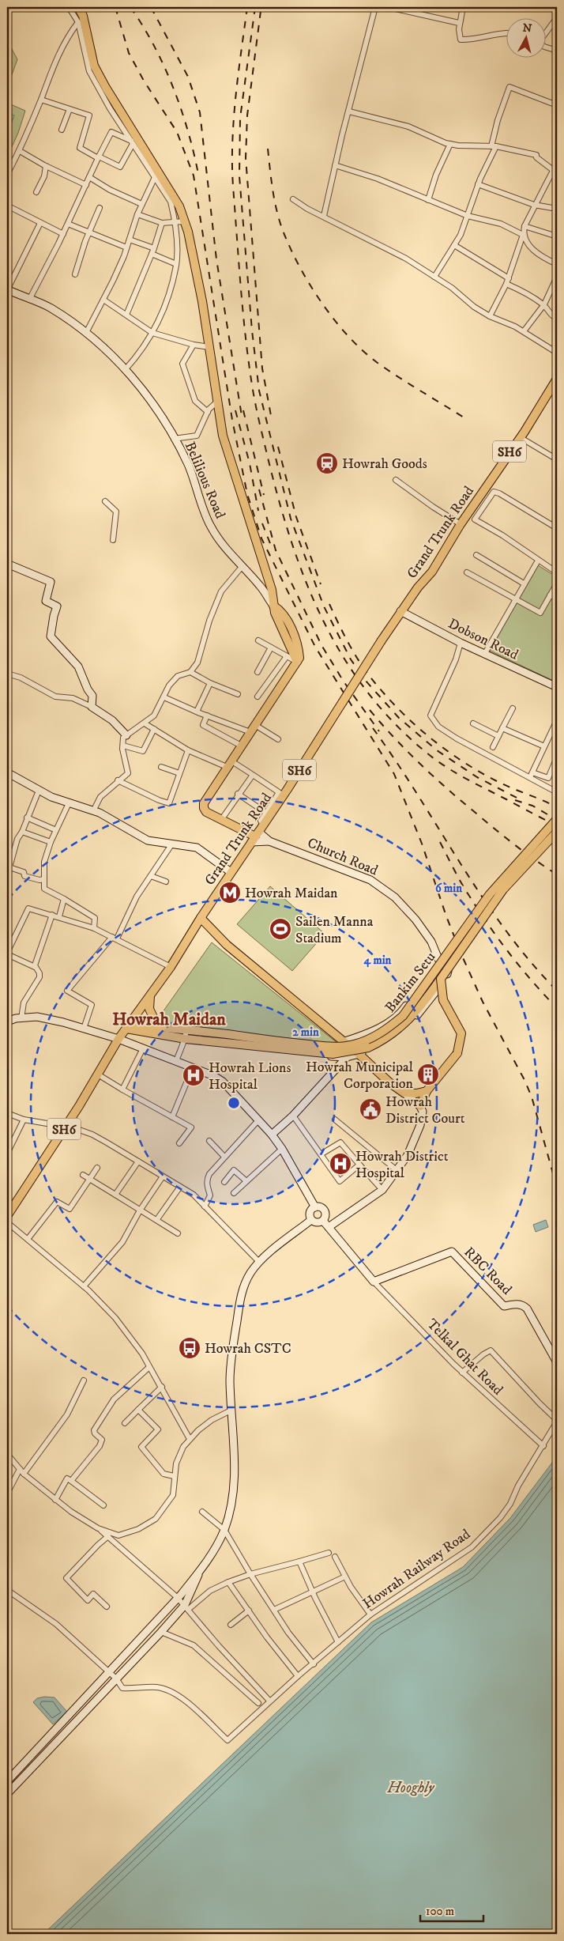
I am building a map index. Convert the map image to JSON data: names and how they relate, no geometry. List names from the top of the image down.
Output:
{
  "streets": {
    "main road": [
      "SH6",
      "Belilious Road",
      "Grand Trunk Road",
      "Dobson Road",
      "Church Road",
      "Bankim Setu",
      "RBC Road"
    ],
    "street": ["Telkal Ghat Road", "Howrah Railway Road"]
  },
  "crossings": [
    ["Grand Trunk Road", "Dobson Road"],
    ["Grand Trunk Road", "Bankim Setu"],
    ["RBC Road", "Telkal Ghat Road"],
    ["Telkal Ghat Road", "Howrah Railway Road"]
  ],
  "districts": ["Howrah Maidan"],
  "water": ["Hooghly"],
  "places": {
    "station": ["Howrah Goods"],
    "metro station": ["Howrah Maidan"],
    "sports": ["Sailen Manna Stadium"],
    "building": ["Howrah Municipal Corporation"],
    "hospital": ["Howrah Lions Hospital", "Howrah District Hospital"],
    "public building": ["Howrah District Court"],
    "bus stop": ["Howrah CSTC"]
  },
  "scale_bar": "100 m",
  "north": "top",
  "rings": ["6 min", "4 min", "2 min"]
}
